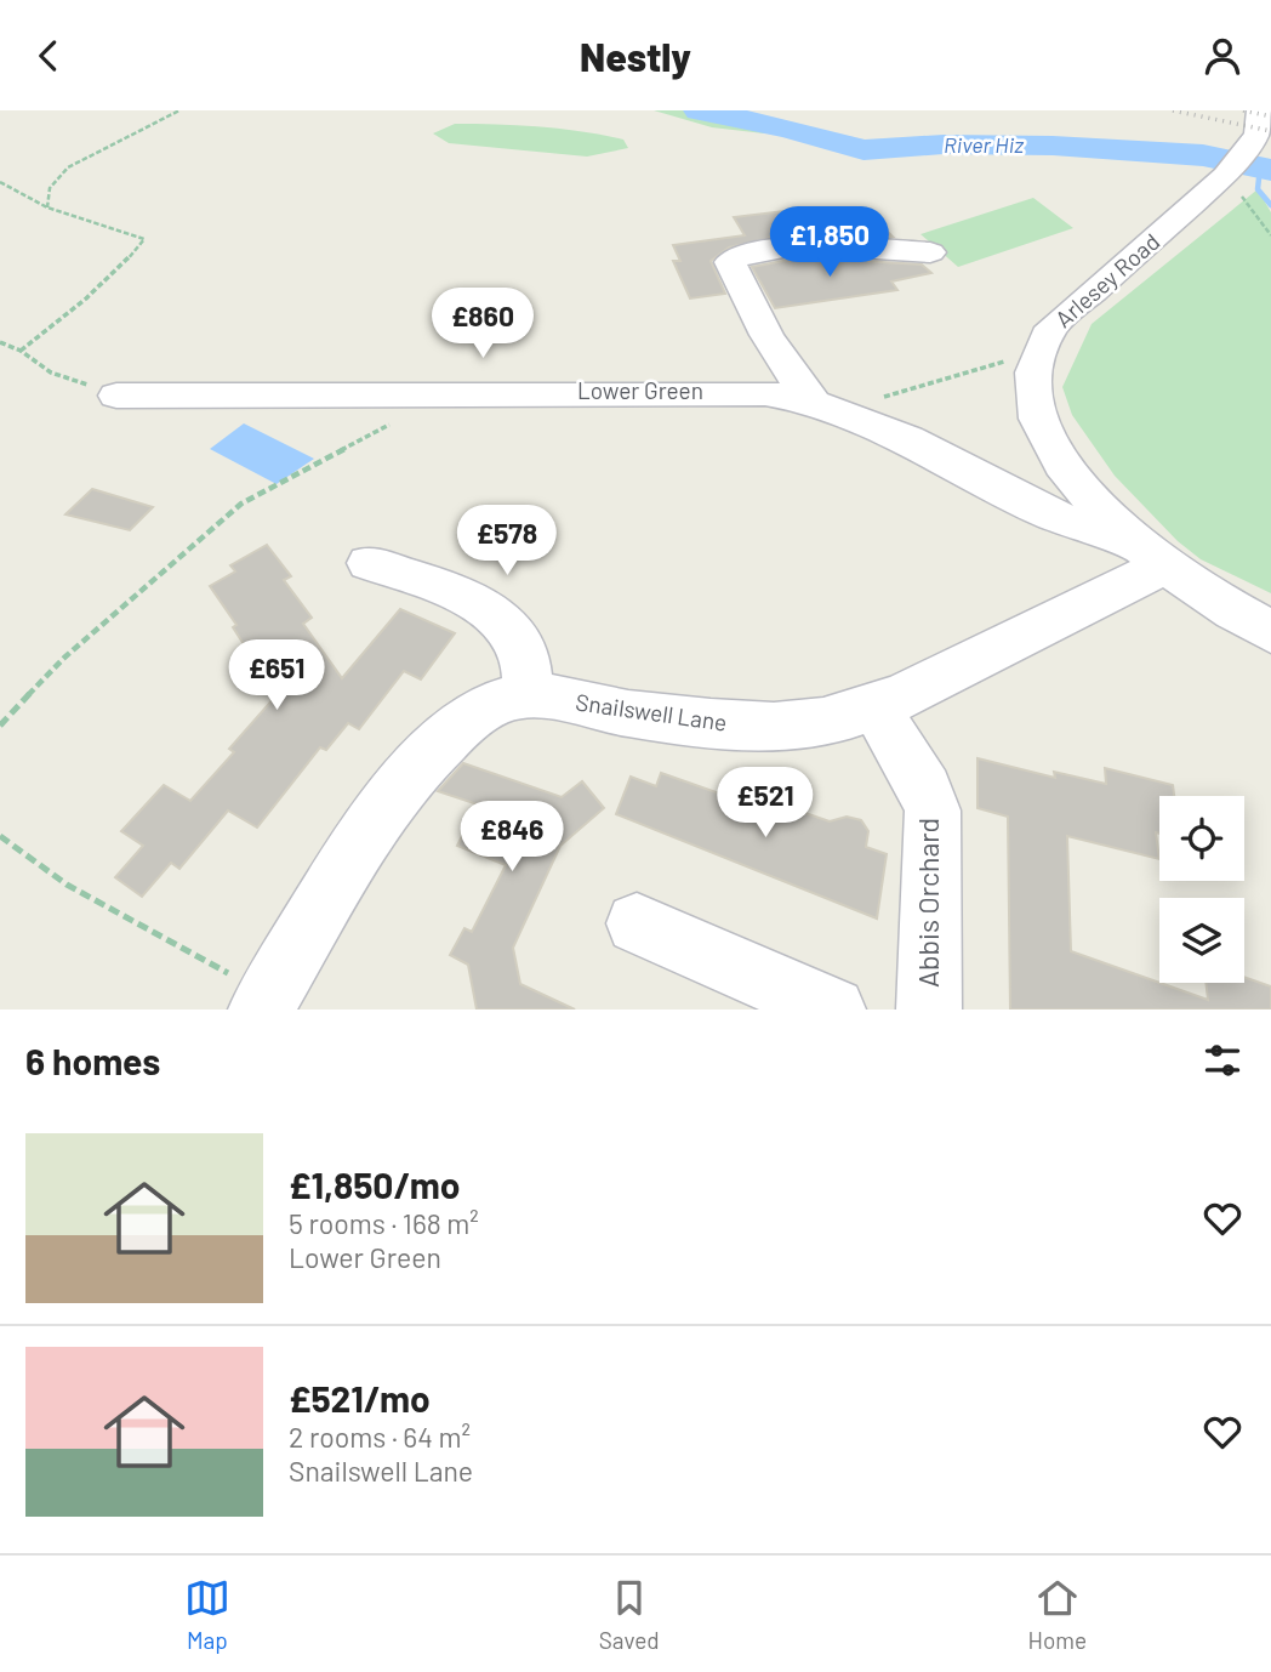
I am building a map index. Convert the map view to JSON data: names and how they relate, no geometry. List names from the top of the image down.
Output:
{
  "streets": {
    "street": [
      "Arlesey Road",
      "Lower Green",
      "Snailswell Lane",
      "Abbis Orchard"
    ]
  },
  "crossings": [
    ["Arlesey Road", "Lower Green"],
    ["Arlesey Road", "Snailswell Lane"],
    ["Lower Green", "Snailswell Lane"],
    ["Snailswell Lane", "Abbis Orchard"]
  ],
  "water": ["River Hiz"],
  "page": {
    "header": "Nestly",
    "price": [
      "£1,850",
      "£860",
      "£578",
      "£651",
      "£521",
      "£846"
    ],
    "heading": "6 homes",
    "list": [
      {
        "name": "£1,850/mo",
        "note": "5 rooms · 168 m² · Lower Green"
      },
      {
        "name": "£521/mo",
        "note": "2 rooms · 64 m² · Snailswell Lane"
      }
    ],
    "tabs": ["Map", "Saved", "Home"]
  }
}
